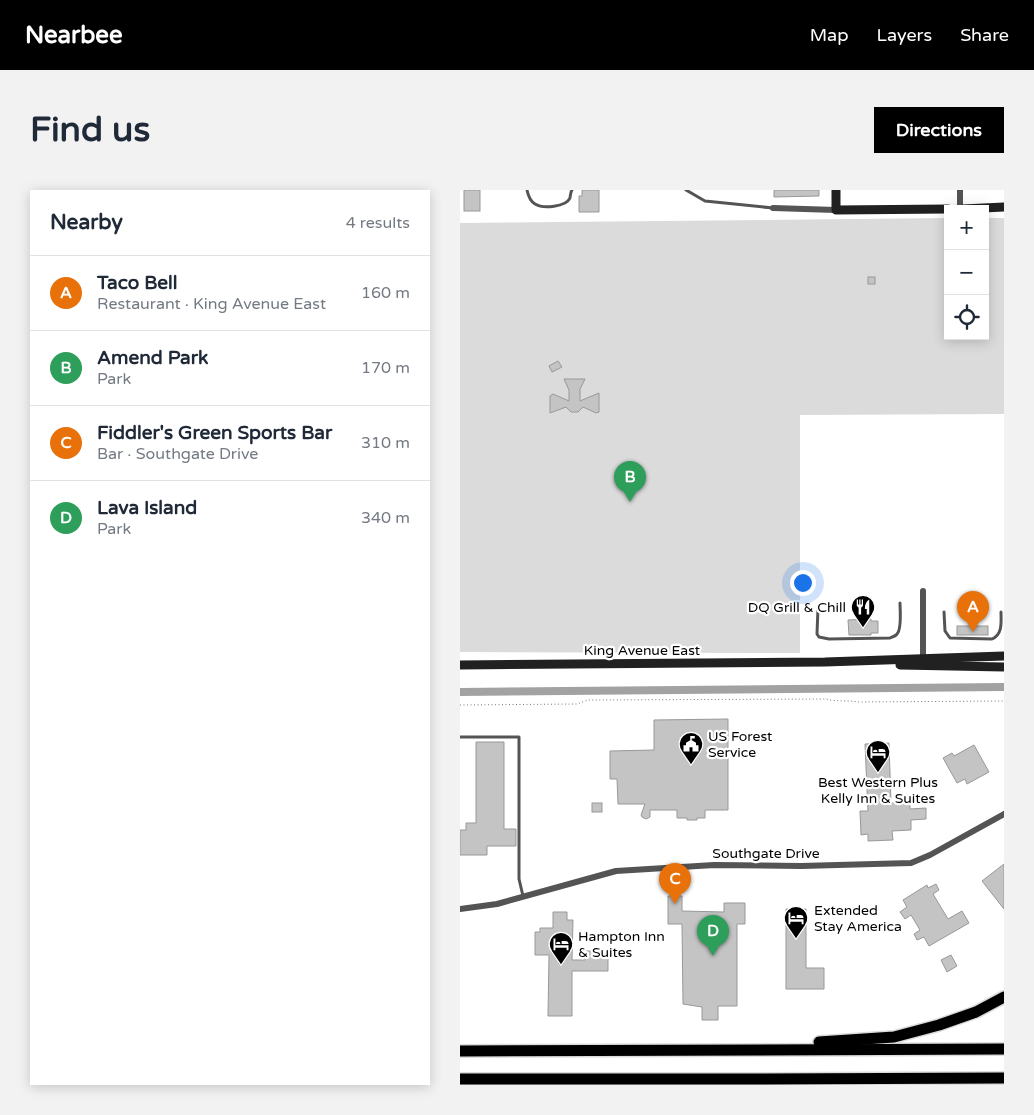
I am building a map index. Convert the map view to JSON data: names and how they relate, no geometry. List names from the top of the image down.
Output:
{
  "streets": {
    "main road": ["King Avenue East"],
    "street": ["Southgate Drive"]
  },
  "places": {
    "restaurant": ["DQ Grill & Chill"],
    "public building": ["US Forest Service"],
    "hotel": ["Best Western Plus Kelly Inn & Suites", "Extended Stay America", "Hampton Inn & Suites"]
  },
  "page": {
    "header": "Nearbee",
    "nav": ["Map", "Layers", "Share"],
    "buttons": "Directions",
    "title": "Find us",
    "heading": ["Nearby", "4 results"],
    "map_buttons": ["+", "−"],
    "list": [
      {
        "mark": "A",
        "name": "Taco Bell",
        "note": "Restaurant · King Avenue East",
        "value": "160 m"
      },
      {
        "mark": "B",
        "name": "Amend Park",
        "note": "Park",
        "value": "170 m"
      },
      {
        "mark": "C",
        "name": "Fiddler's Green Sports Bar",
        "note": "Bar · Southgate Drive",
        "value": "310 m"
      },
      {
        "mark": "D",
        "name": "Lava Island",
        "note": "Park",
        "value": "340 m"
      }
    ],
    "pins": [
      "B",
      "A",
      "C",
      "D"
    ]
  }
}
